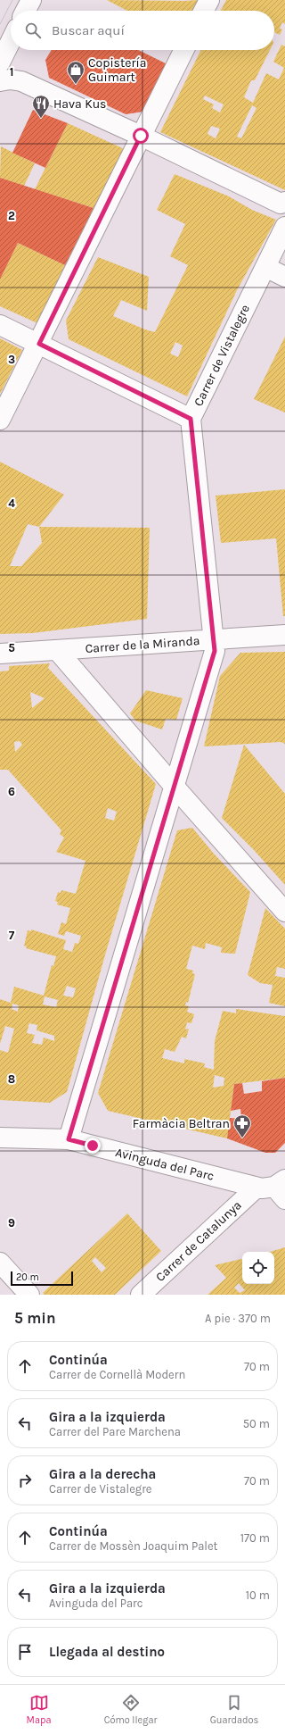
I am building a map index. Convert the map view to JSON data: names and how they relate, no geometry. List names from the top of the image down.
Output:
{
  "streets": {
    "street": [
      "Carrer de Vistalegre",
      "Carrer de la Miranda",
      "Avinguda del Parc",
      "Carrer de Catalunya"
    ]
  },
  "crossings": [
    ["Carrer de Vistalegre", "Carrer de la Miranda"],
    ["Carrer de Vistalegre", "Avinguda del Parc"],
    ["Avinguda del Parc", "Carrer de Catalunya"]
  ],
  "places": {
    "shop": ["Copistería Guimart"],
    "restaurant": ["Hava Kus"],
    "pharmacy": ["Farmàcia Beltran"]
  },
  "scale_bar": "20 m",
  "page": {
    "search": "Buscar aquí",
    "scale": "20 m",
    "heading": ["5 min", "A pie · 370 m"],
    "list": [
      ["Continúa", "Carrer de Cornellà Modern", "70 m"],
      ["Gira a la izquierda", "Carrer del Pare Marchena", "50 m"],
      ["Gira a la derecha", "Carrer de Vistalegre", "70 m"],
      ["Continúa", "Carrer de Mossèn Joaquim Palet", "170 m"],
      ["Gira a la izquierda", "Avinguda del Parc", "10 m"],
      "Llegada al destino"
    ],
    "nav": ["Mapa", "Cómo llegar", "Guardados"]
  },
  "grid": {
    "rows": [
      "1",
      "2",
      "3",
      "4",
      "5",
      "6",
      "7",
      "8",
      "9"
    ]
  }
}
